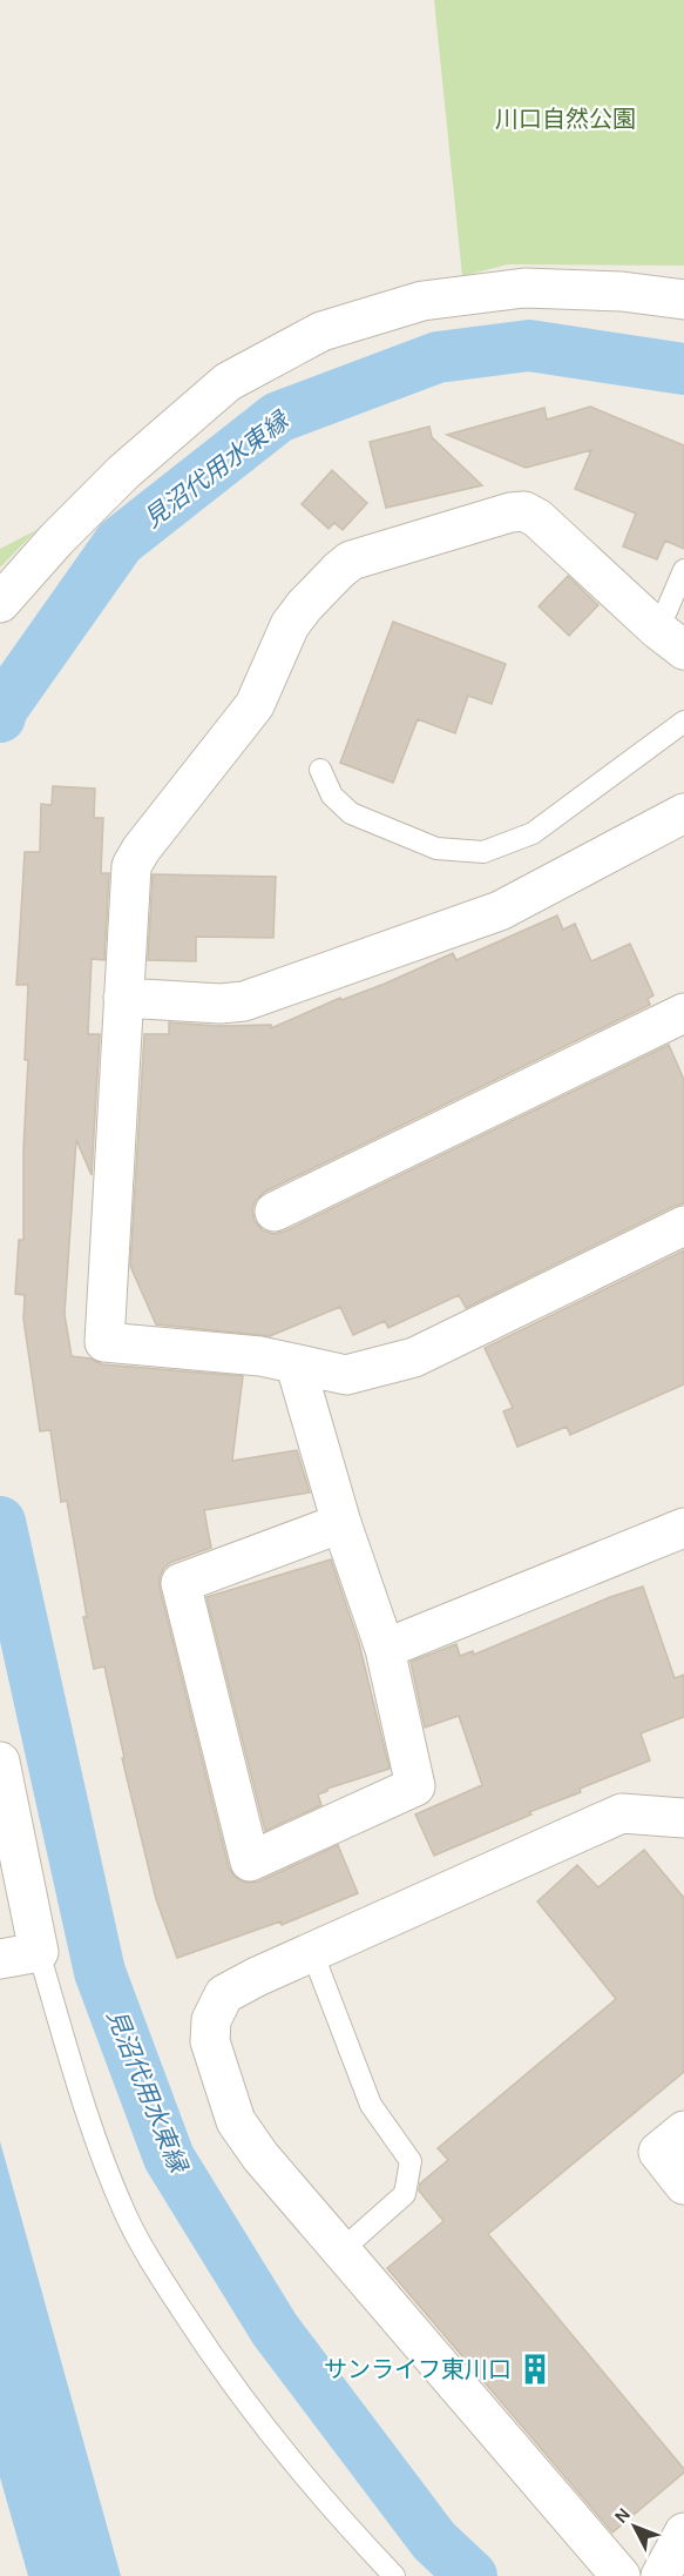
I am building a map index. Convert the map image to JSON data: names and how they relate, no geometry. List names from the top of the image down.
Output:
{
  "water": ["見沼代用水東縁"],
  "parks": ["川口自然公園"],
  "places": {
    "building": ["サンライフ東川口"]
  },
  "north": "top left"
}
